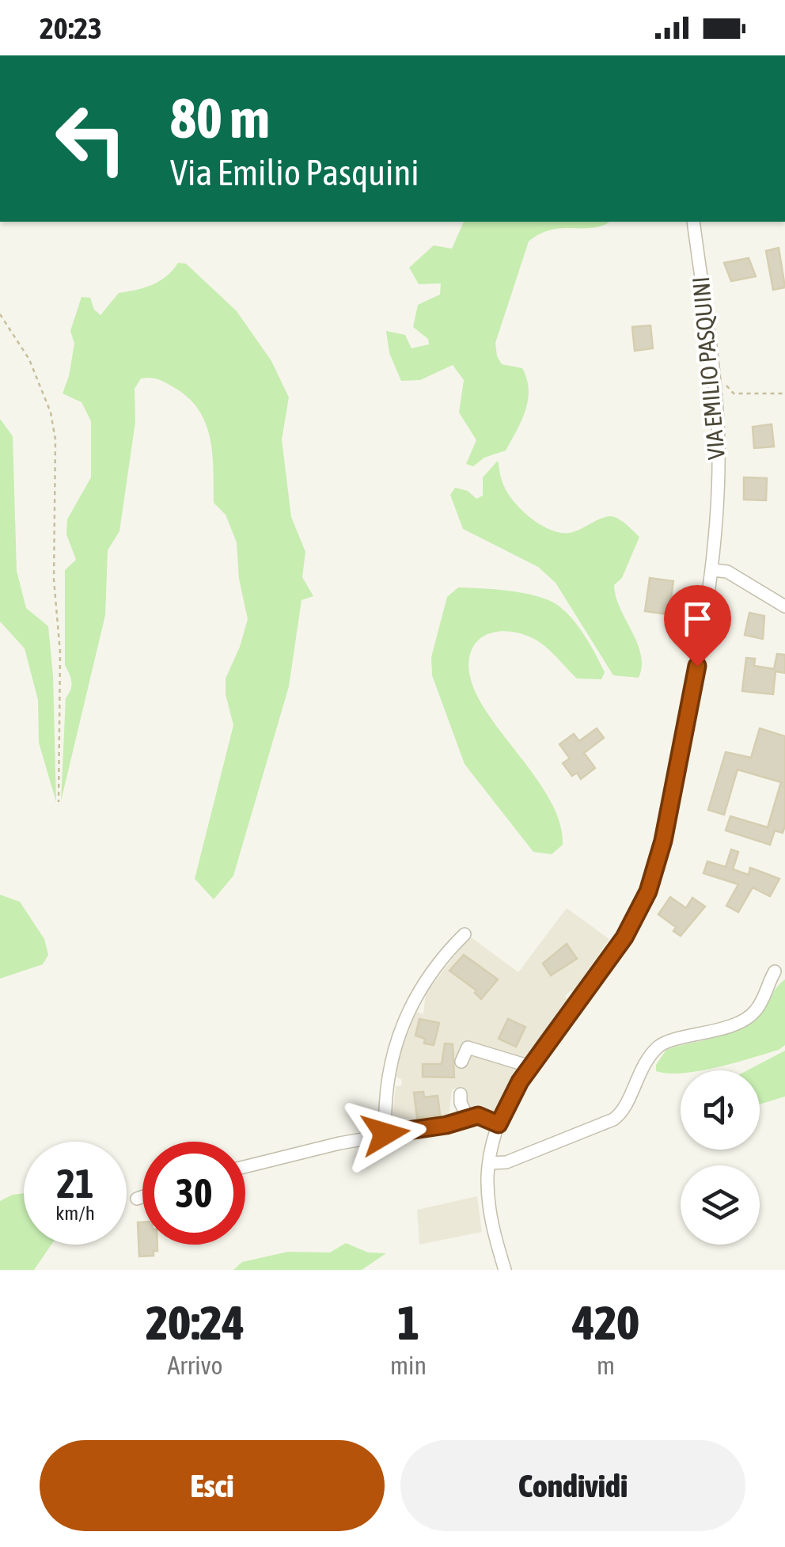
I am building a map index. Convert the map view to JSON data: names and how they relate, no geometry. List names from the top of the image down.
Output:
{
  "streets": {
    "street": ["VIA EMILIO PASQUINI"]
  },
  "page": {
    "status": "20:23",
    "turn": ["80 m", "Via Emilio Pasquini"],
    "speed": "21 km/h",
    "limit": "30",
    "eta": [
      "20:24",
      "Arrivo",
      "1",
      "min",
      "420",
      "m"
    ],
    "buttons": ["Esci", "Condividi"]
  }
}
